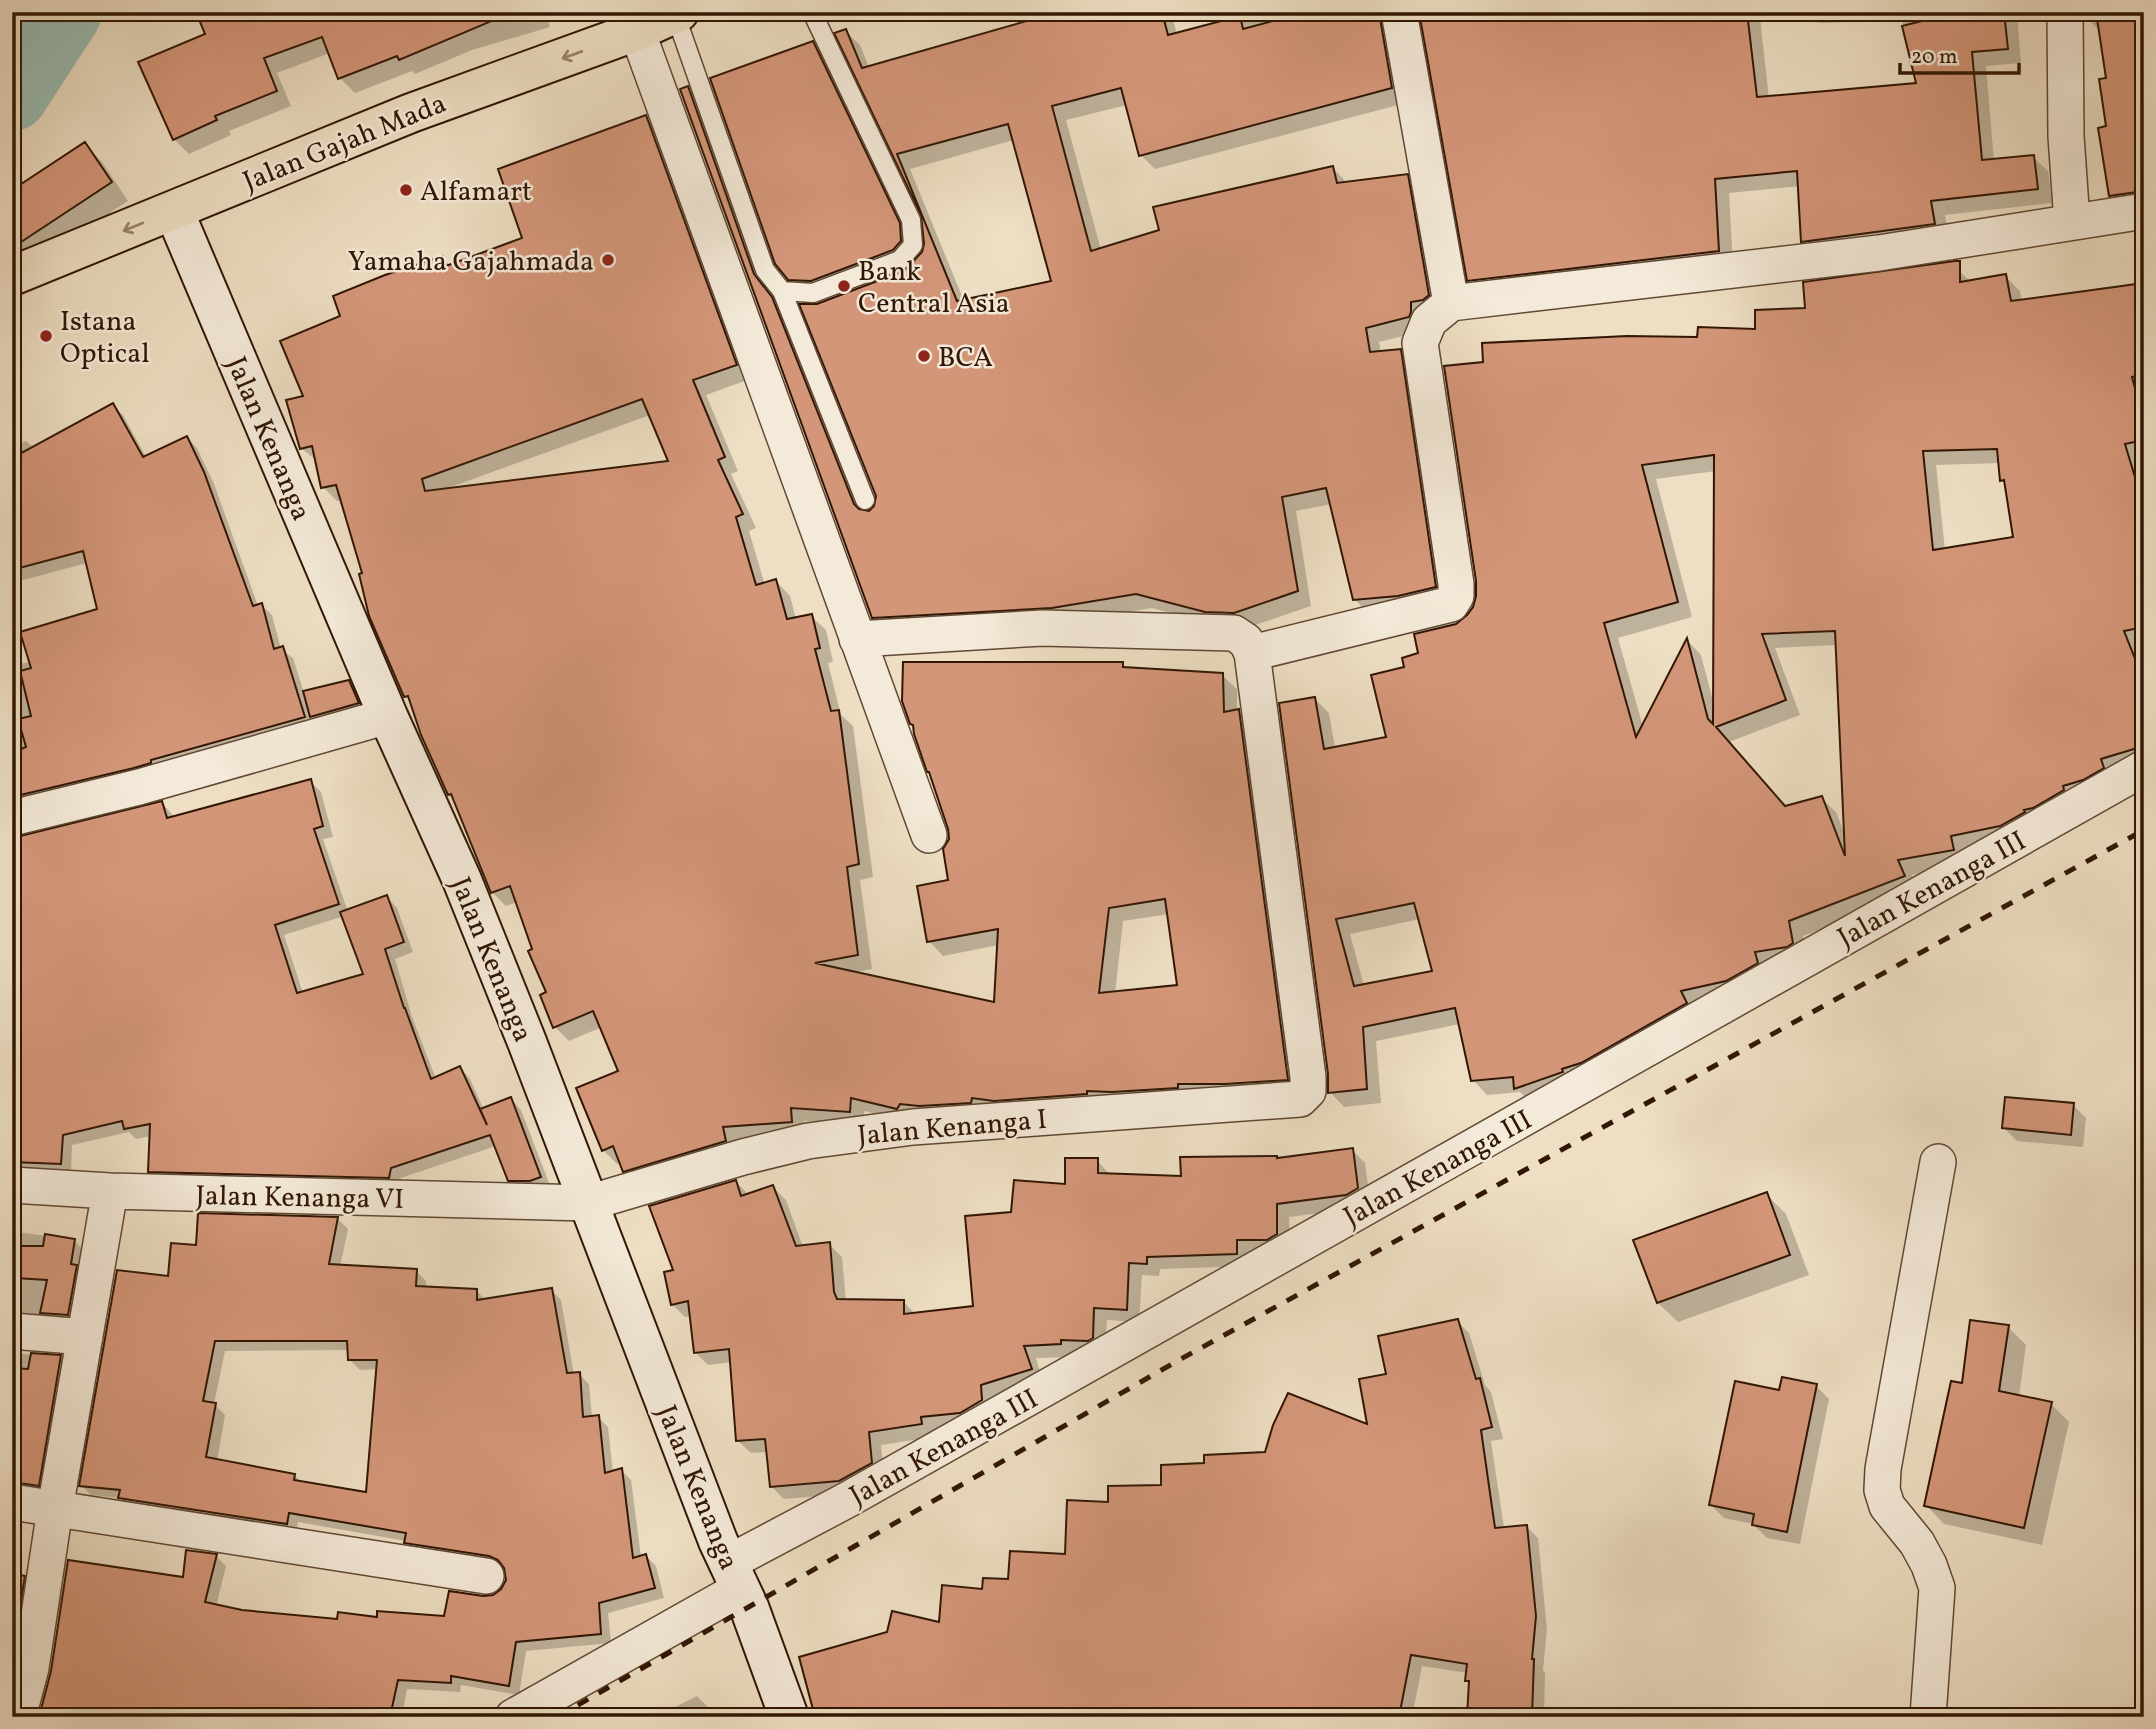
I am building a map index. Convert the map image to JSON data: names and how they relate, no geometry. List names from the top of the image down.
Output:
{
  "streets": {
    "highway": ["Jalan Gajah Mada"],
    "main road": ["Jalan Kenanga"],
    "street": ["Jalan Kenanga III", "Jalan Kenanga I", "Jalan Kenanga VI"]
  },
  "crossings": [
    ["Jalan Gajah Mada", "Jalan Kenanga"],
    ["Jalan Kenanga", "Jalan Kenanga III"],
    ["Jalan Kenanga", "Jalan Kenanga I"],
    ["Jalan Kenanga", "Jalan Kenanga VI"],
    ["Jalan Kenanga I", "Jalan Kenanga VI"]
  ],
  "one_way": ["Jalan Gajah Mada"],
  "places": [
    "Alfamart",
    "Yamaha Gajahmada",
    "Bank Central Asia",
    "Istana Optical",
    "BCA"
  ],
  "scale_bar": "20 m"
}
